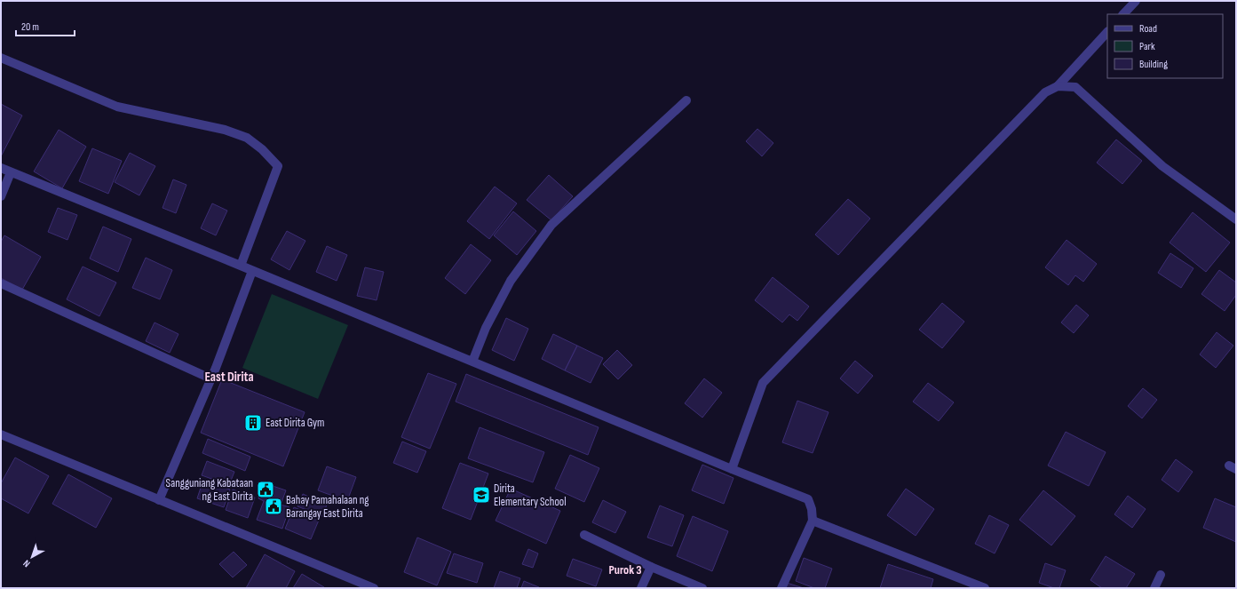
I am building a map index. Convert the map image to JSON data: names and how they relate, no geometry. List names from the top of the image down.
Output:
{
  "districts": ["East Dirita", "Purok 3"],
  "places": {
    "building": ["East Dirita Gym"],
    "public building": ["Sangguniang Kabataan ng East Dirita", "Bahay Pamahalaan ng Barangay East Dirita"],
    "school or university": ["Dirita Elementary School"]
  },
  "legend": ["Road", "Park", "Building"],
  "scale_bar": "20 m",
  "north": "bottom left"
}
